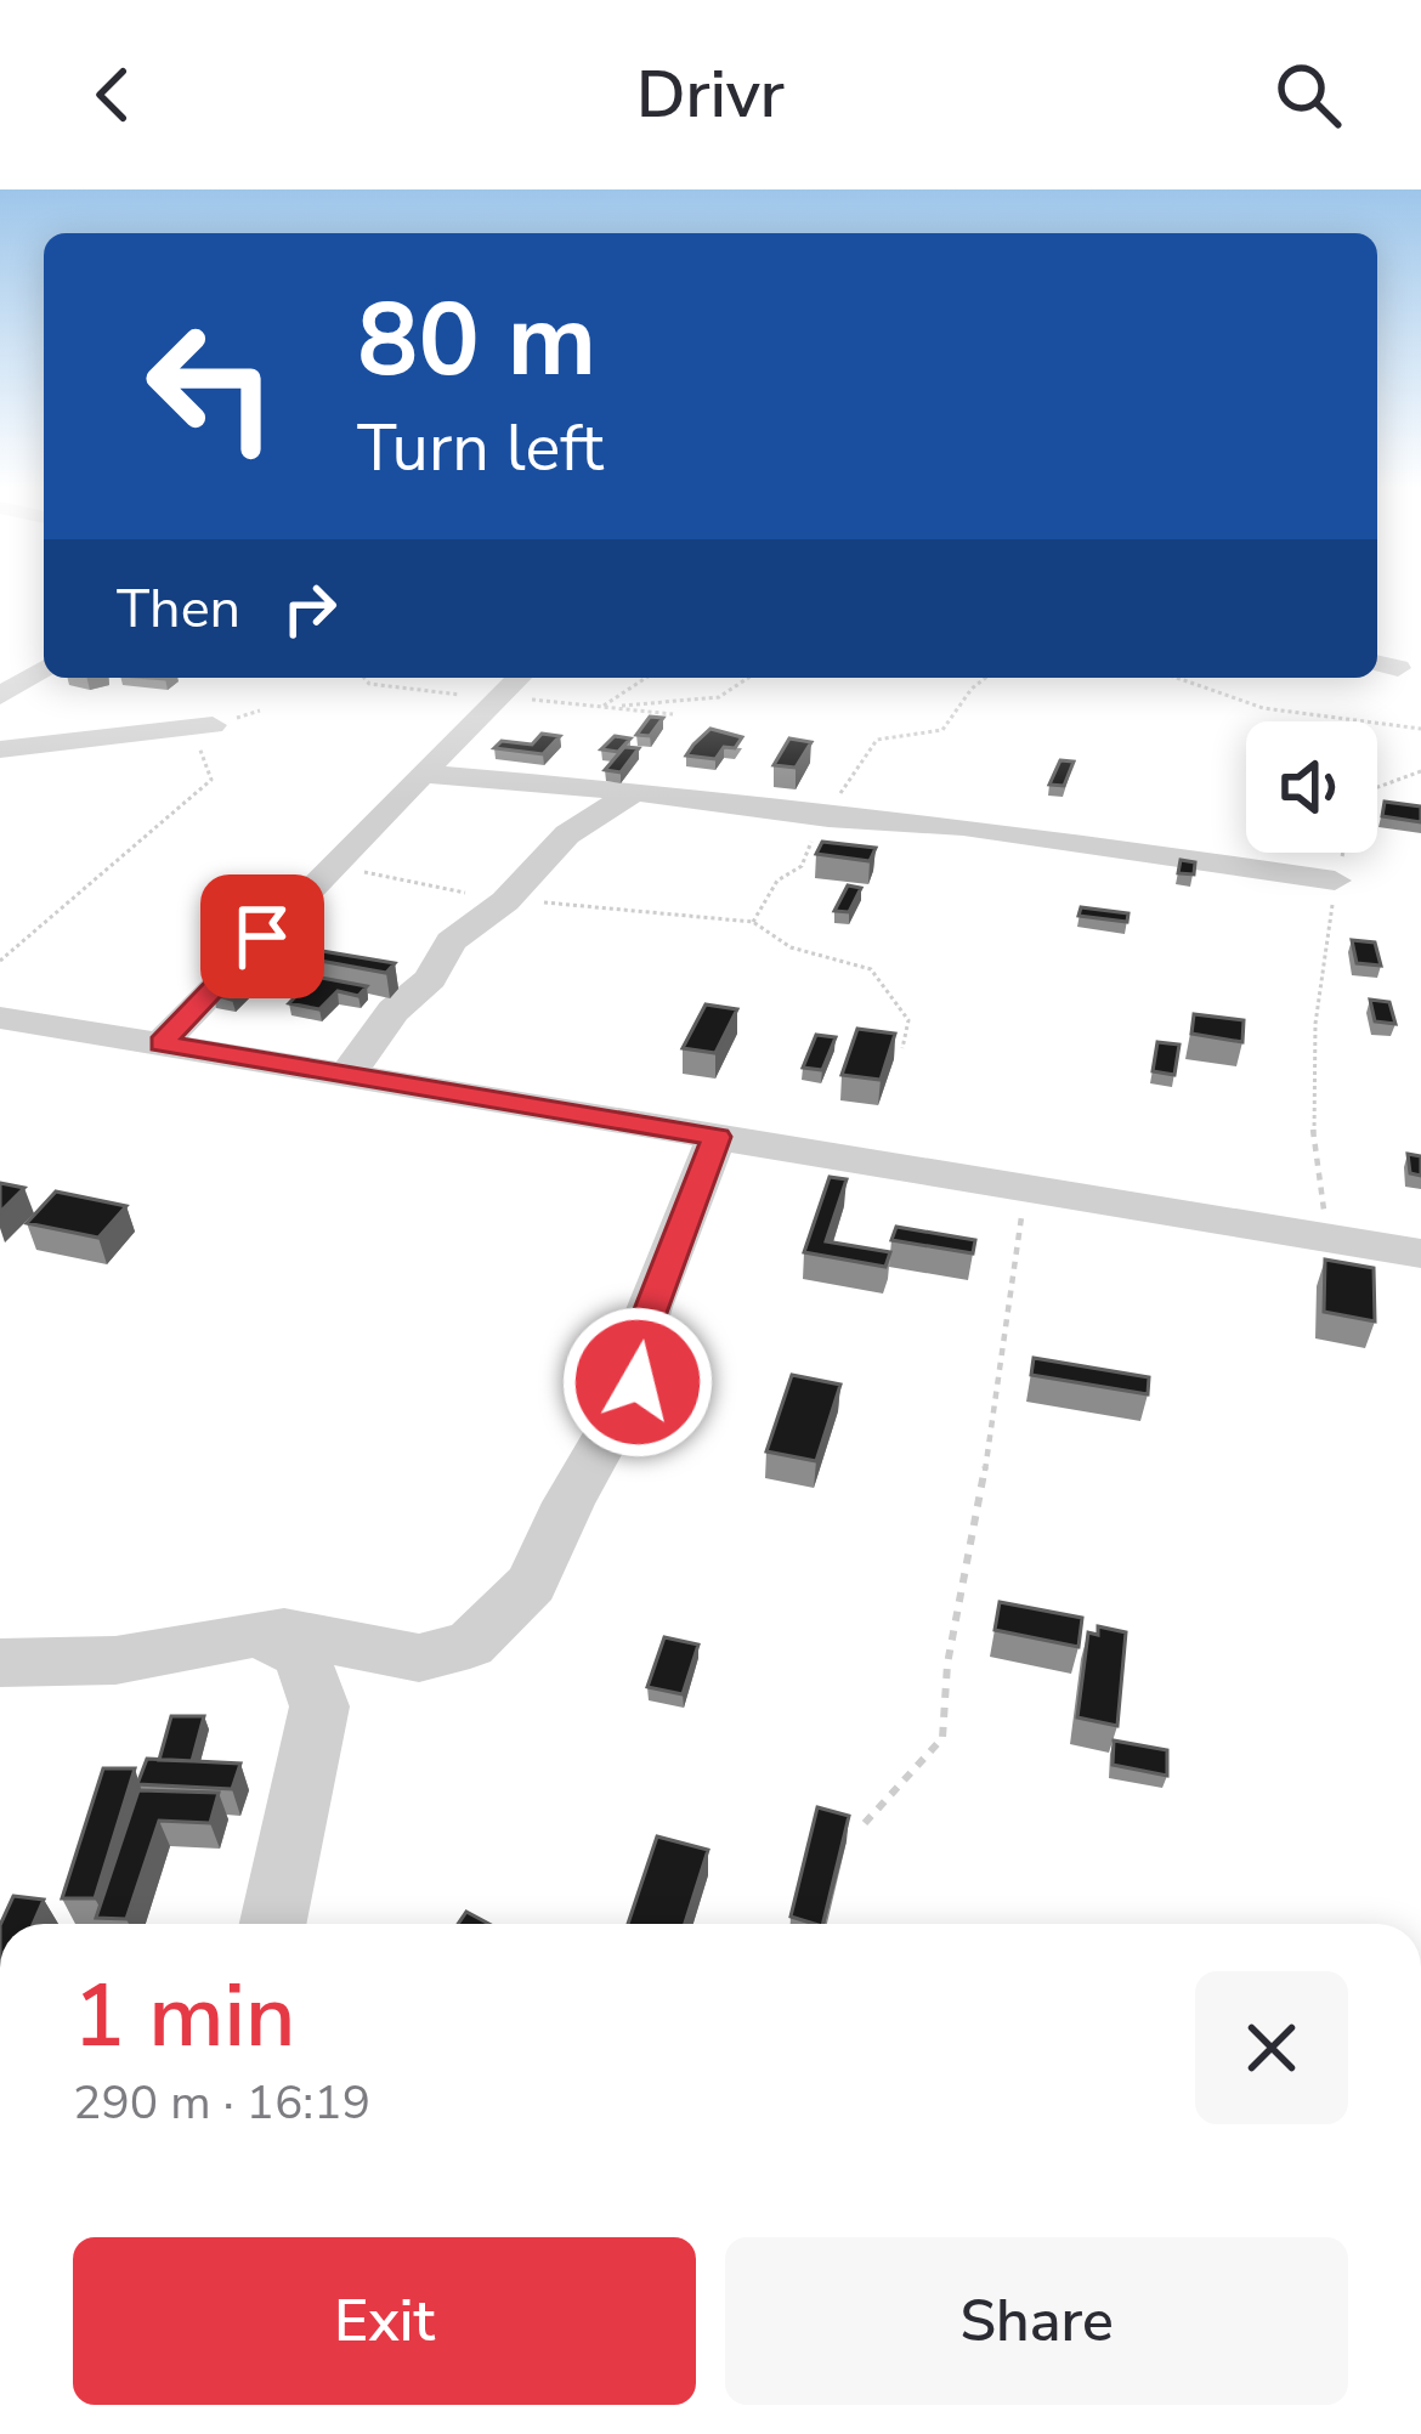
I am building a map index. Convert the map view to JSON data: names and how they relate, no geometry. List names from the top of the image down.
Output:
{
  "page": {
    "header": "Drivr",
    "turn": ["80 m", "Turn left"],
    "then": "Then",
    "heading": ["1 min", "290 m · 16:19"],
    "buttons": ["Exit", "Share"]
  }
}
